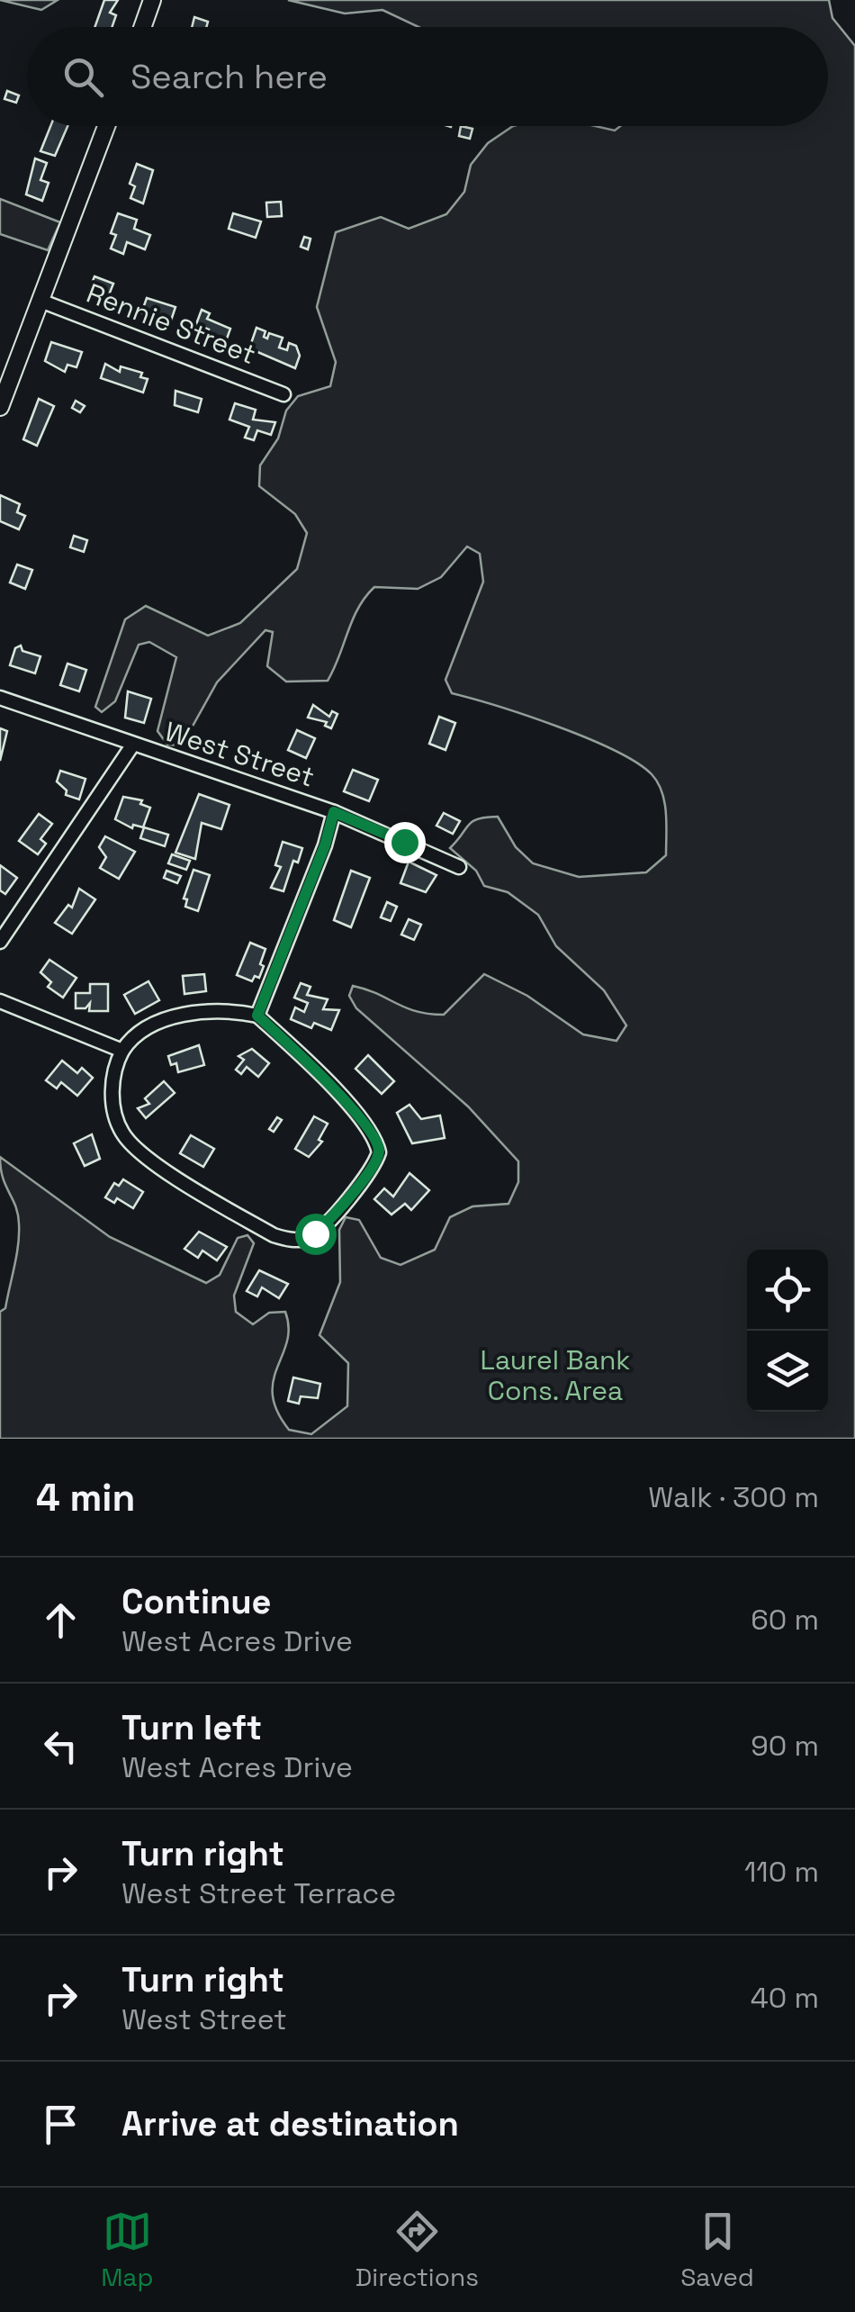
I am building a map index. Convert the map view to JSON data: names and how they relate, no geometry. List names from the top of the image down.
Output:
{
  "streets": {
    "street": ["Rennie Street", "West Street"]
  },
  "parks": ["Laurel Bank Cons. Area"],
  "page": {
    "search": "Search here",
    "heading": ["4 min", "Walk · 300 m"],
    "list": [
      ["Continue", "West Acres Drive", "60 m"],
      ["Turn left", "West Acres Drive", "90 m"],
      ["Turn right", "West Street Terrace", "110 m"],
      ["Turn right", "West Street", "40 m"],
      "Arrive at destination"
    ],
    "nav": ["Map", "Directions", "Saved"]
  }
}
